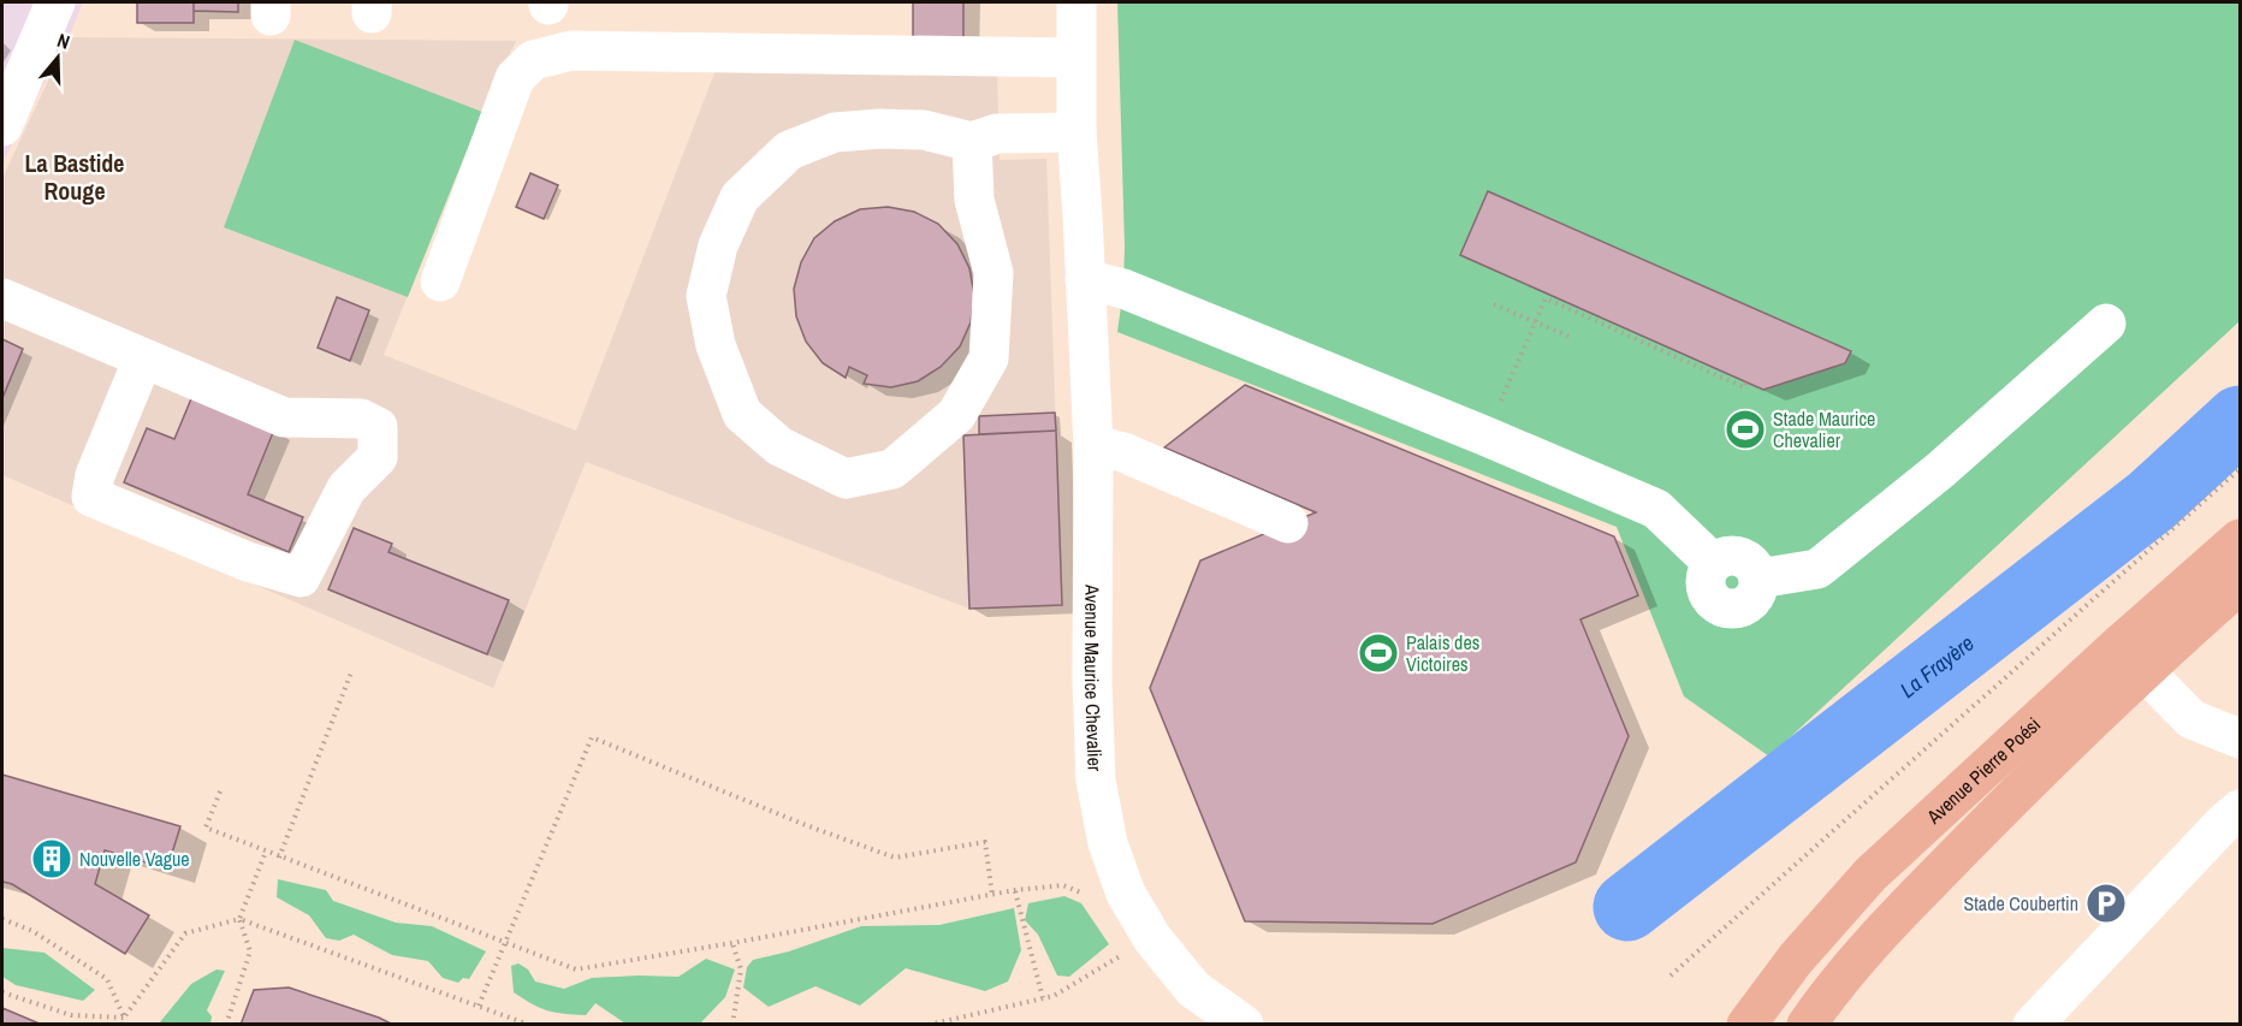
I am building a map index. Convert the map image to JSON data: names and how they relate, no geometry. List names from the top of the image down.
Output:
{
  "streets": {
    "main road": ["Avenue Pierre Poési"],
    "street": ["Avenue Maurice Chevalier"]
  },
  "districts": ["La Bastide Rouge"],
  "water": ["La Frayère"],
  "places": {
    "sports": ["Stade Maurice Chevalier", "Palais des Victoires"],
    "building": ["Nouvelle Vague"],
    "parking": ["Stade Coubertin"]
  },
  "north": "top"
}
